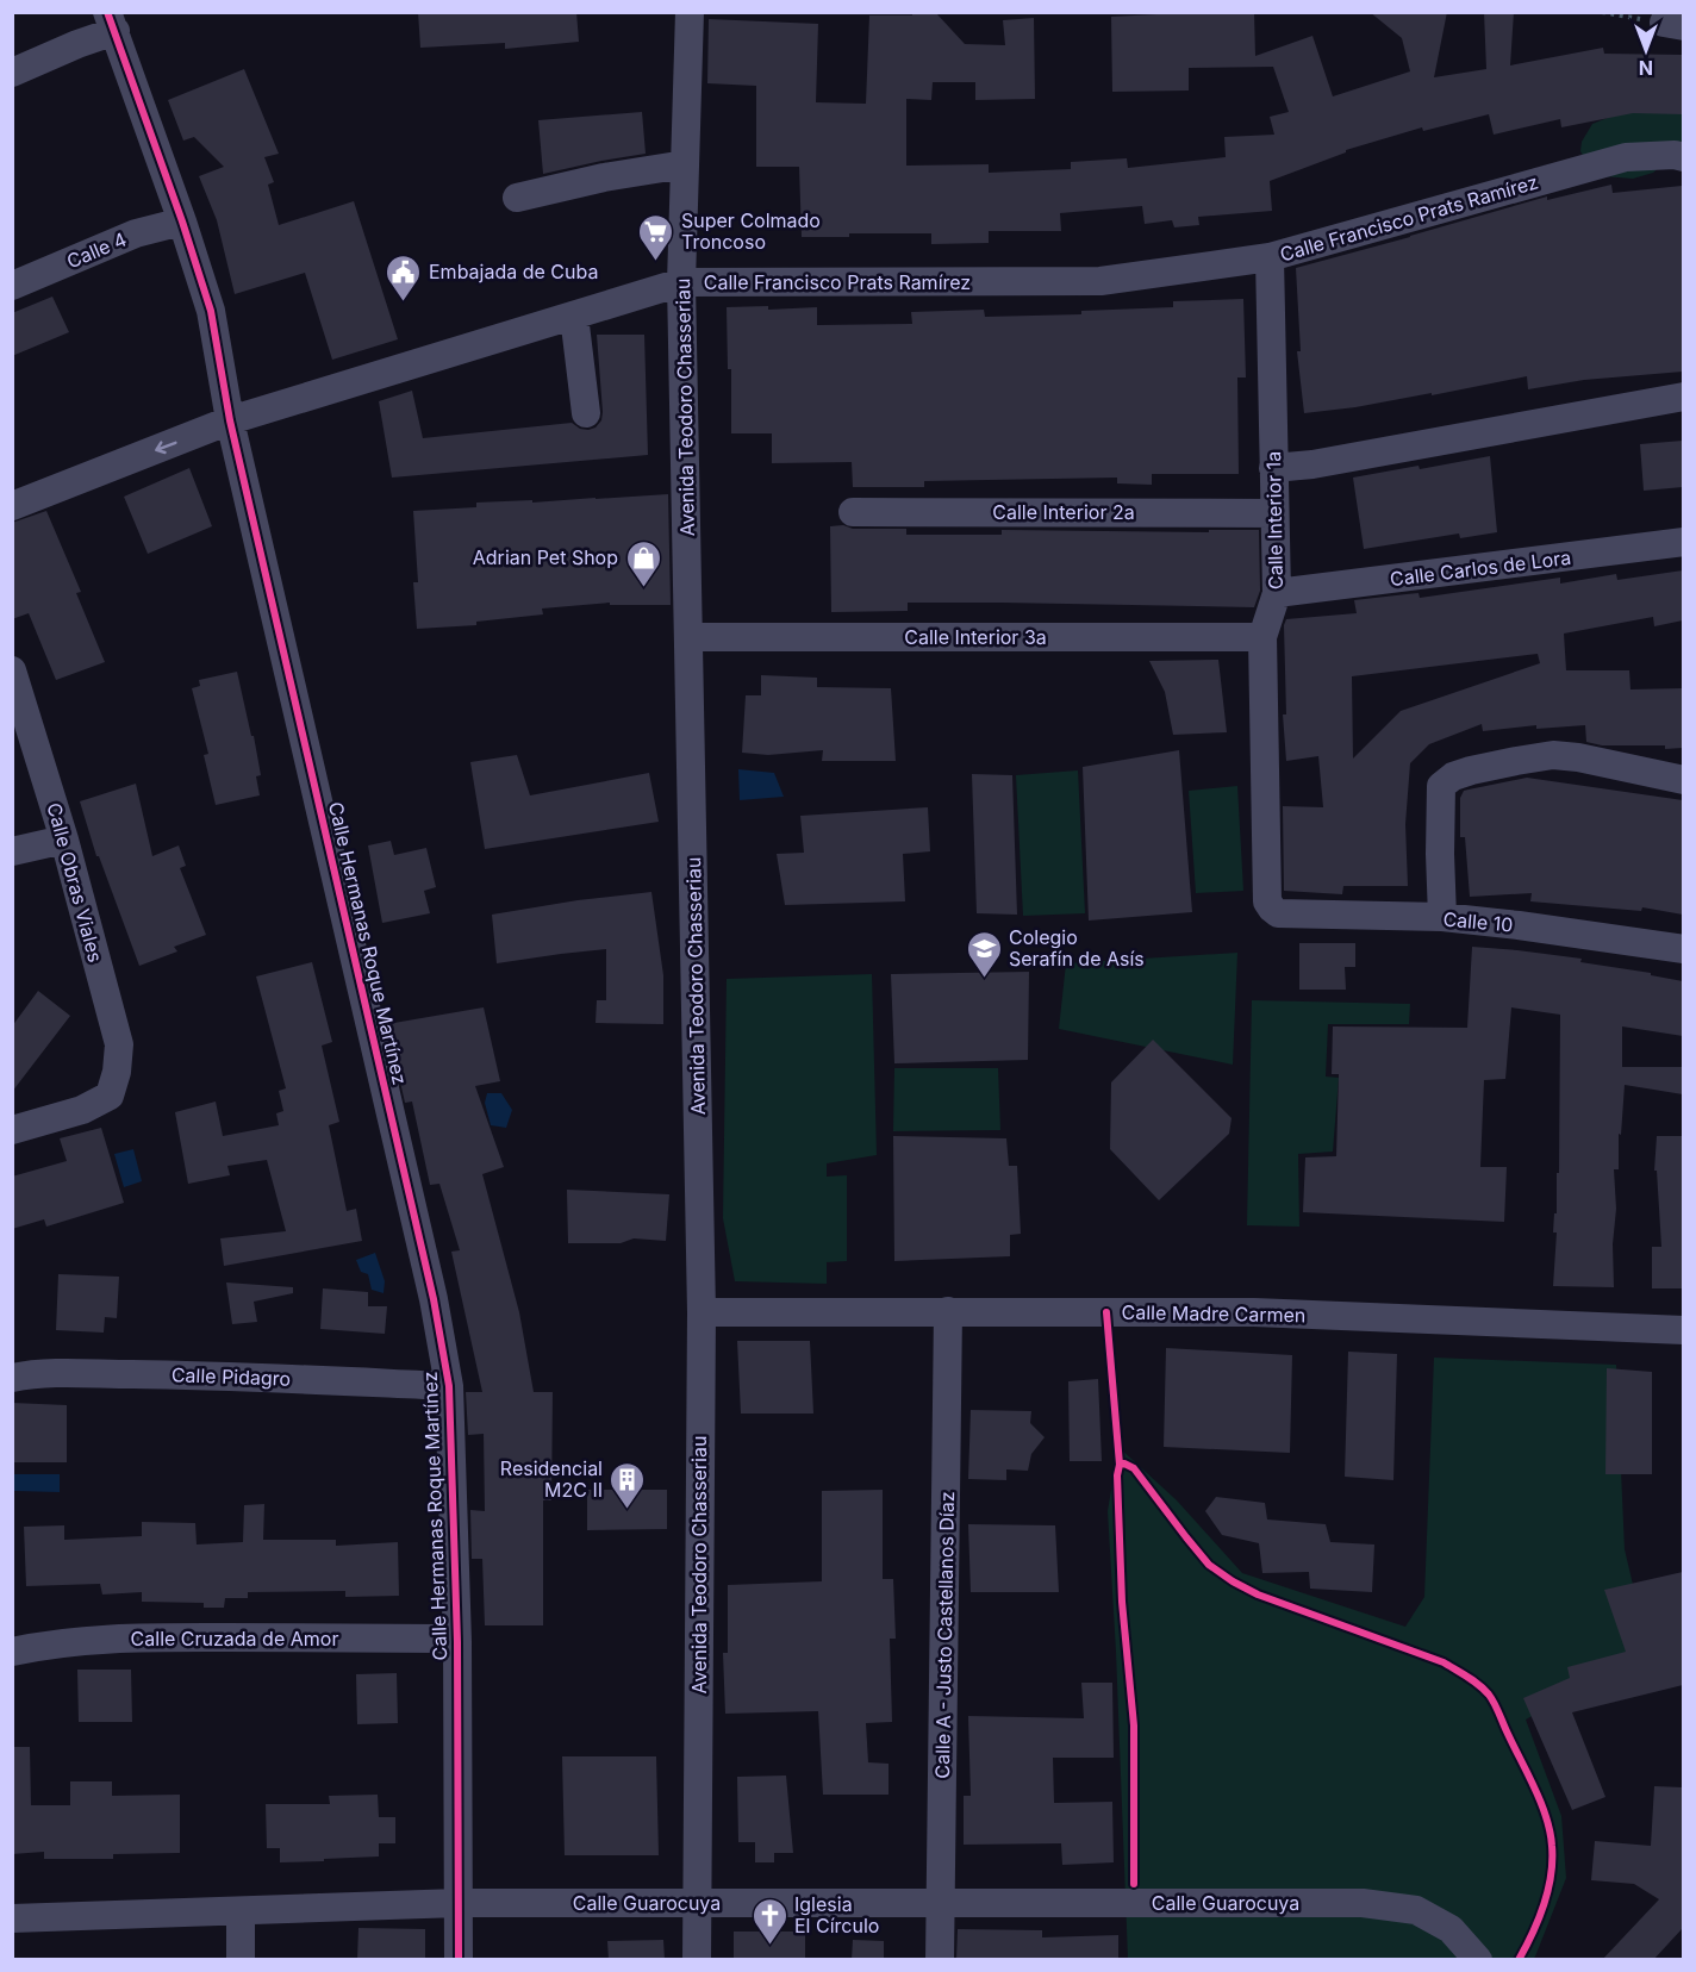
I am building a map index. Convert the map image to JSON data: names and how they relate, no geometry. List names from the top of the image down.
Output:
{
  "streets": {
    "street": [
      "Calle Francisco Prats Ramírez",
      "Calle 4",
      "Avenida Teodoro Chasseriau",
      "Calle Interior 2a",
      "Calle Interior 1a",
      "Calle Carlos de Lora",
      "Calle Interior 3a",
      "Calle Obras Viales",
      "Calle 10",
      "Calle Hermanas Roque Martínez",
      "Calle Madre Carmen",
      "Calle Pidagro",
      "Calle A - Justo Castellanos Díaz",
      "Calle Cruzada de Amor",
      "Calle Guarocuya"
    ]
  },
  "crossings": [
    ["Calle Francisco Prats Ramírez", "Avenida Teodoro Chasseriau"],
    ["Calle Francisco Prats Ramírez", "Calle Interior 1a"],
    ["Calle Francisco Prats Ramírez", "Calle Hermanas Roque Martínez"],
    ["Calle 4", "Calle Hermanas Roque Martínez"],
    ["Avenida Teodoro Chasseriau", "Calle Interior 3a"],
    ["Avenida Teodoro Chasseriau", "Calle Madre Carmen"],
    ["Avenida Teodoro Chasseriau", "Calle Guarocuya"],
    ["Calle Interior 2a", "Calle Interior 1a"],
    ["Calle Interior 1a", "Calle Carlos de Lora"],
    ["Calle Interior 1a", "Calle Interior 3a"],
    ["Calle Interior 1a", "Calle 10"],
    ["Calle Hermanas Roque Martínez", "Calle Pidagro"],
    ["Calle Hermanas Roque Martínez", "Calle Cruzada de Amor"],
    ["Calle Hermanas Roque Martínez", "Calle Guarocuya"],
    ["Calle Madre Carmen", "Calle A - Justo Castellanos Díaz"],
    ["Calle A - Justo Castellanos Díaz", "Calle Guarocuya"]
  ],
  "places": {
    "supermarket": ["Super Colmado Troncoso"],
    "public building": ["Embajada de Cuba"],
    "shop": ["Adrian Pet Shop"],
    "school or university": ["Colegio Serafín de Asís"],
    "building": ["Residencial M2C II"],
    "church": ["Iglesia El Círculo"]
  },
  "north": "bottom"
}
